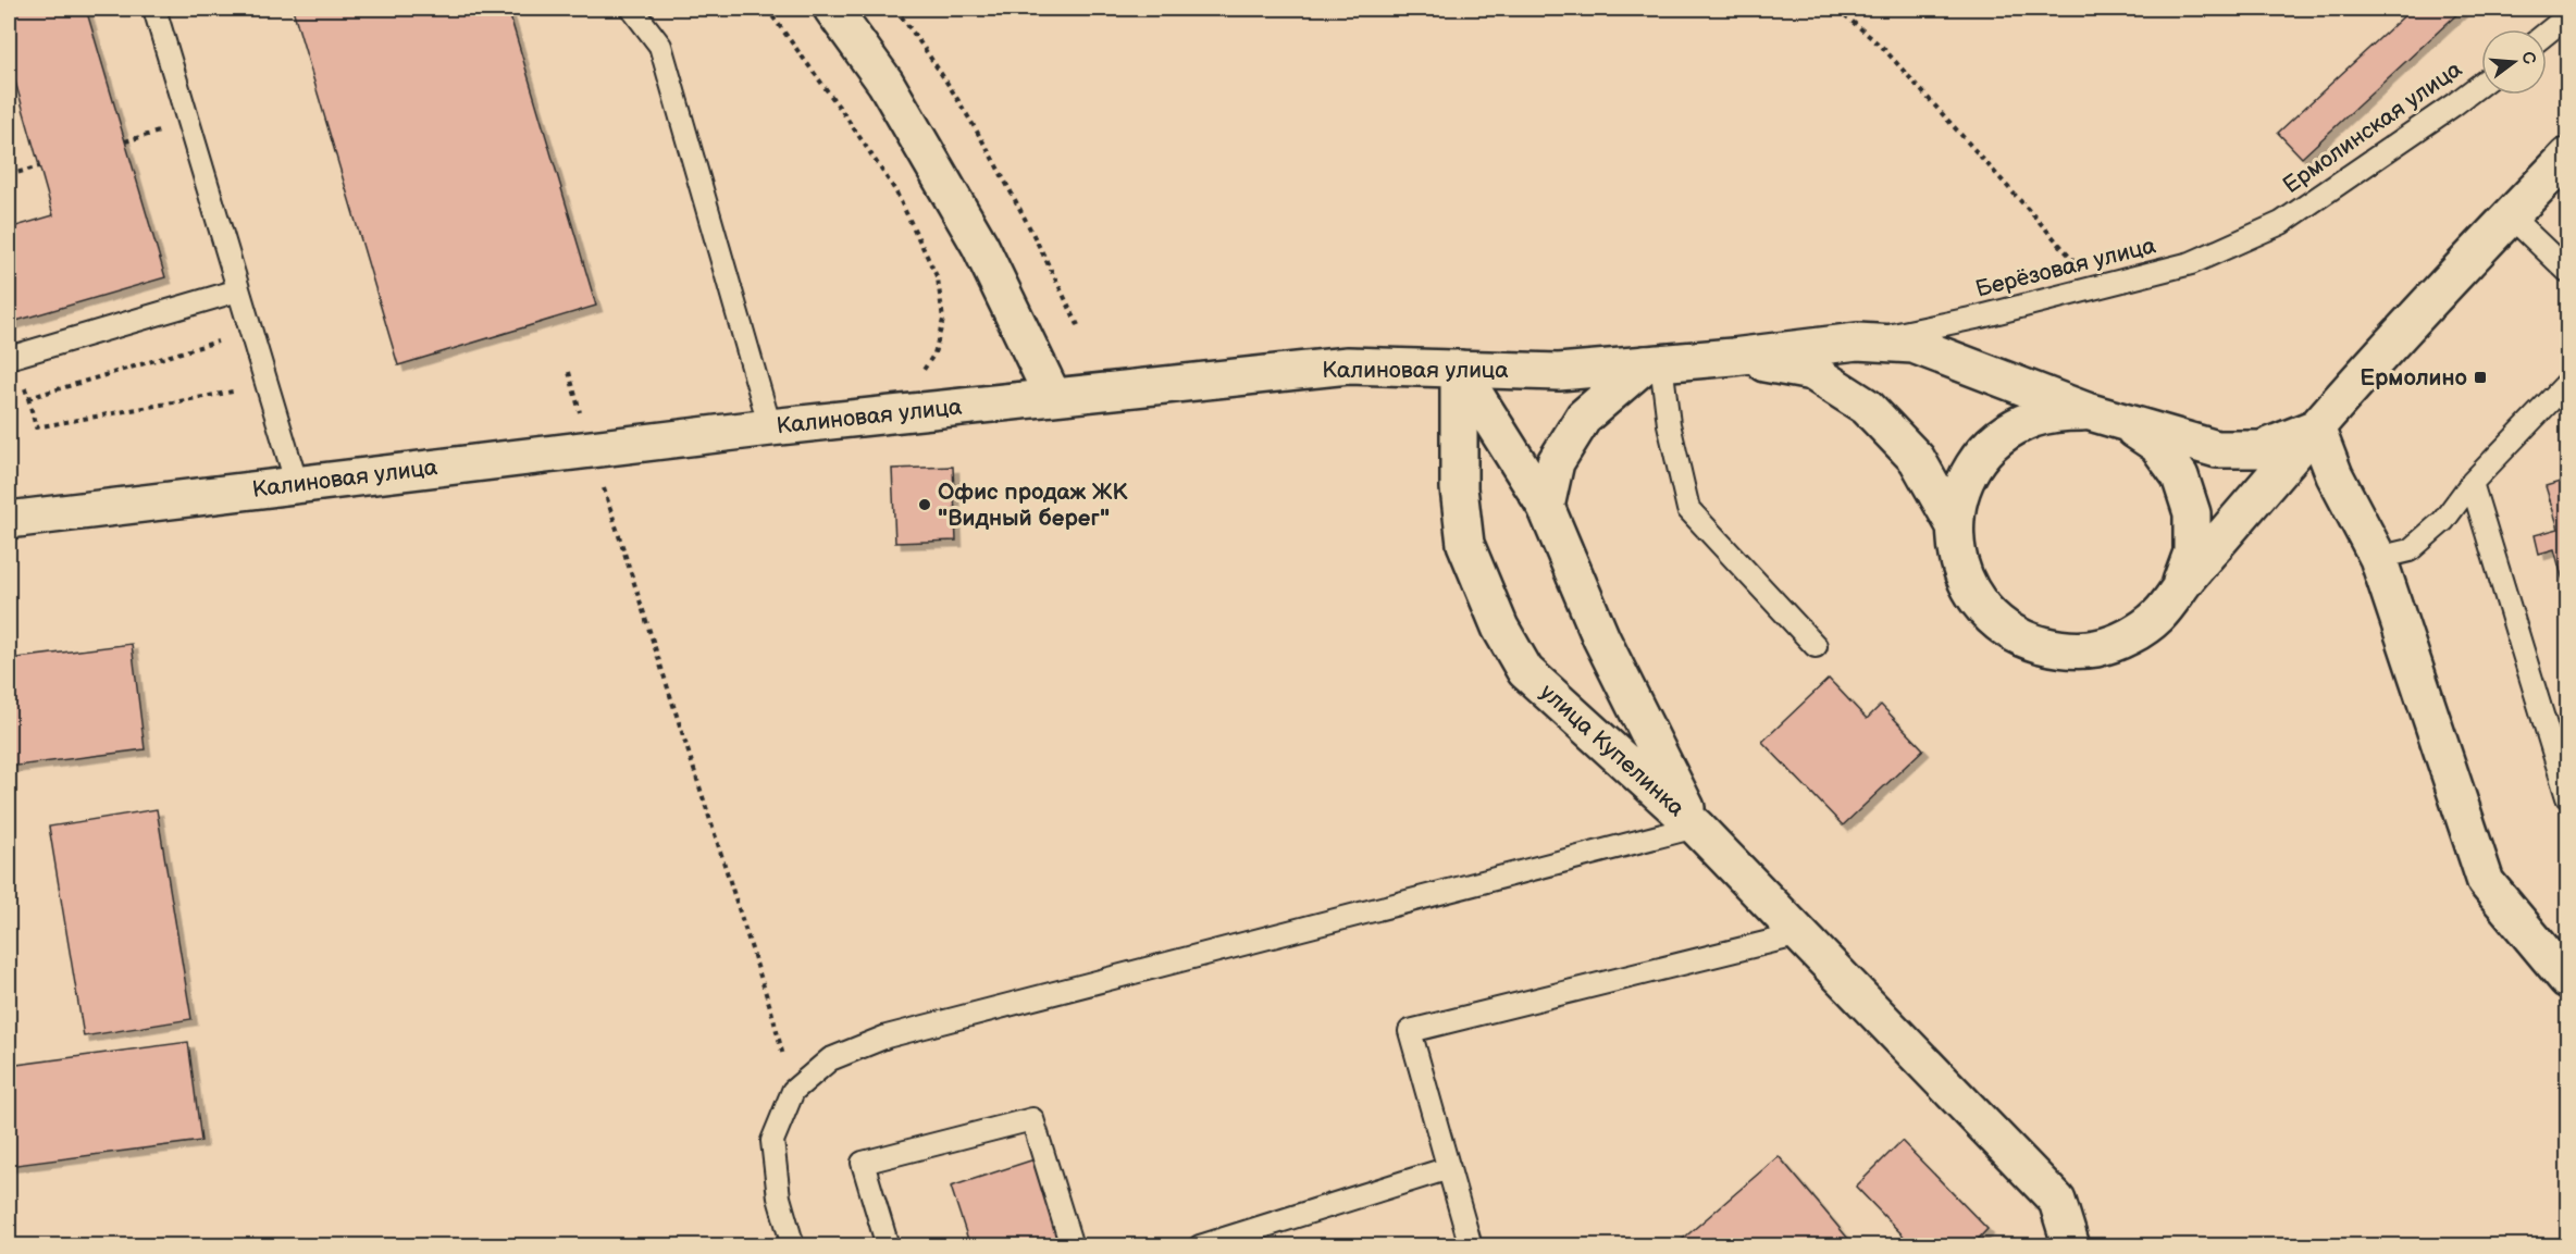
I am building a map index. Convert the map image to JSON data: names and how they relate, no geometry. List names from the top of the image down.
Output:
{
  "streets": {
    "street": ["Калиновая улица", "улица Купелинка"],
    "lane": ["Ермолинская улица", "Берёзовая улица"]
  },
  "crossings": [
    ["Ермолинская улица", "Берёзовая улица"],
    ["Калиновая улица", "улица Купелинка"]
  ],
  "places": {
    "transit": ["Ермолино"],
    "other": ["Офис продаж ЖК \"Видный берег\""]
  },
  "north": "right"
}
